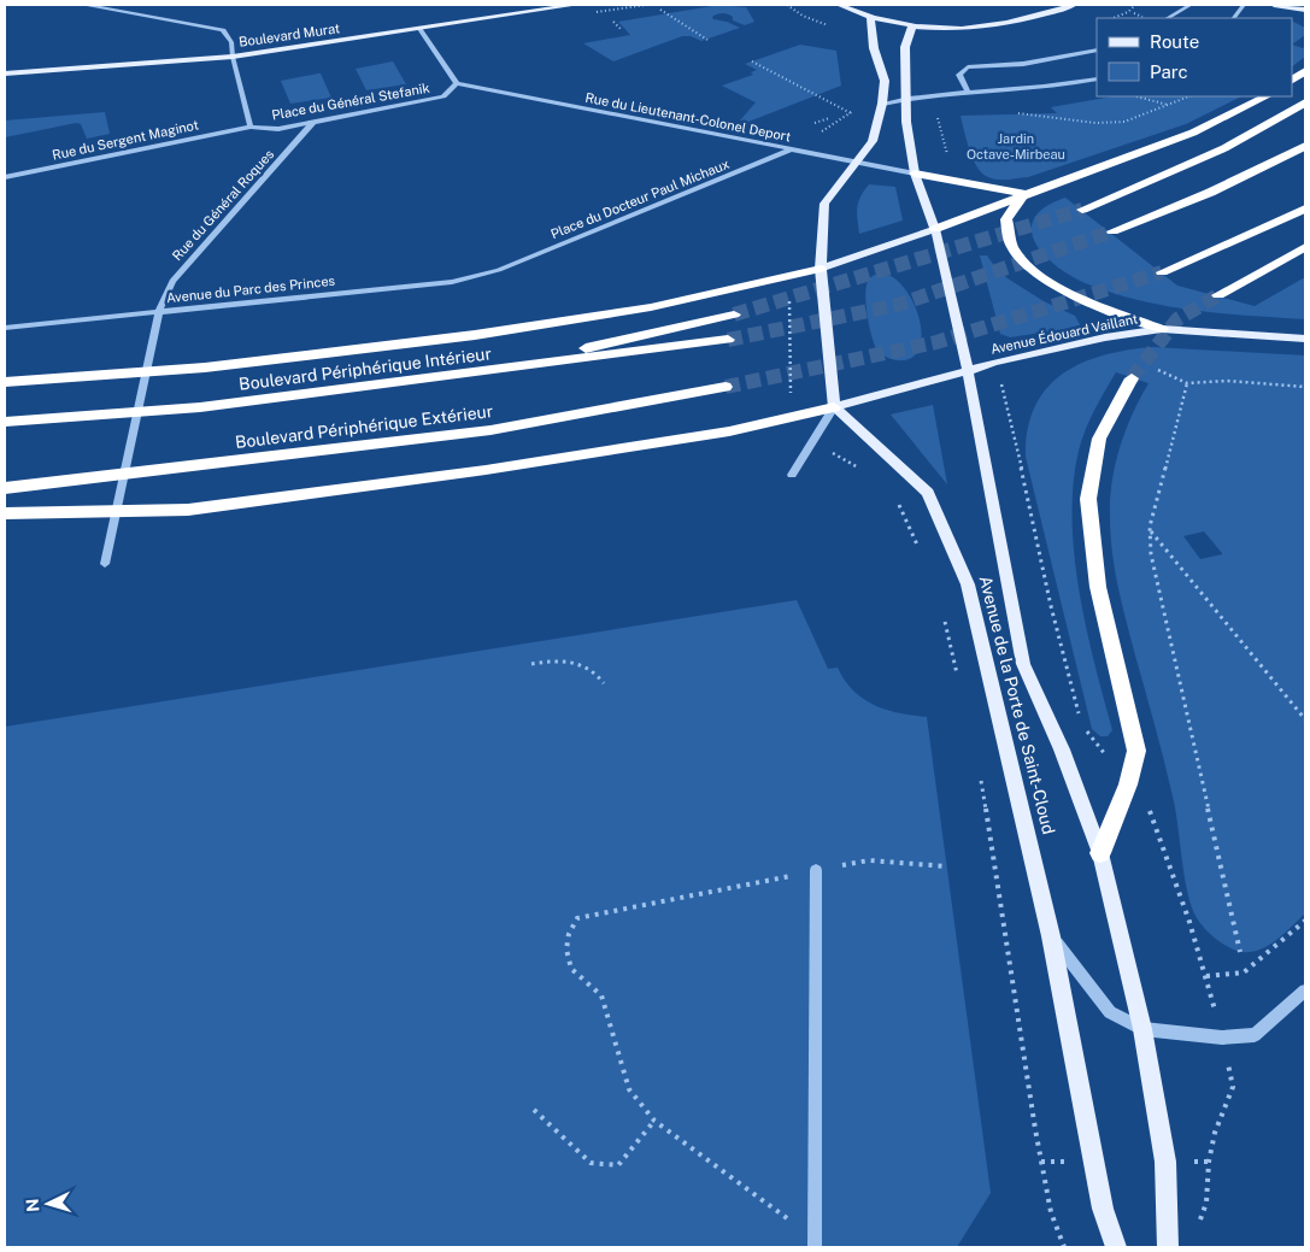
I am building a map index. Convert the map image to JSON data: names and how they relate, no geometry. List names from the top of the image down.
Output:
{
  "streets": {
    "highway": ["Boulevard Périphérique Intérieur", "Boulevard Périphérique Extérieur"],
    "main road": ["Boulevard Murat", "Avenue Édouard Vaillant", "Avenue de la Porte de Saint-Cloud"],
    "street": [
      "Place du Général Stefanik",
      "Rue du Lieutenant-Colonel Deport",
      "Rue du Sergent Maginot",
      "Place du Docteur Paul Michaux",
      "Rue du Général Roques",
      "Avenue du Parc des Princes"
    ]
  },
  "crossings": [
    ["Boulevard Murat", "Place du Général Stefanik"],
    ["Place du Général Stefanik", "Rue du Lieutenant-Colonel Deport"],
    ["Place du Général Stefanik", "Rue du Sergent Maginot"],
    ["Place du Général Stefanik", "Rue du Général Roques"],
    ["Rue du Lieutenant-Colonel Deport", "Place du Docteur Paul Michaux"],
    ["Rue du Lieutenant-Colonel Deport", "Avenue de la Porte de Saint-Cloud"],
    ["Place du Docteur Paul Michaux", "Avenue du Parc des Princes"],
    ["Rue du Général Roques", "Avenue du Parc des Princes"],
    ["Avenue Édouard Vaillant", "Avenue de la Porte de Saint-Cloud"]
  ],
  "parks": ["Jardin Octave-Mirbeau"],
  "legend": ["Route", "Parc"],
  "north": "left"
}
